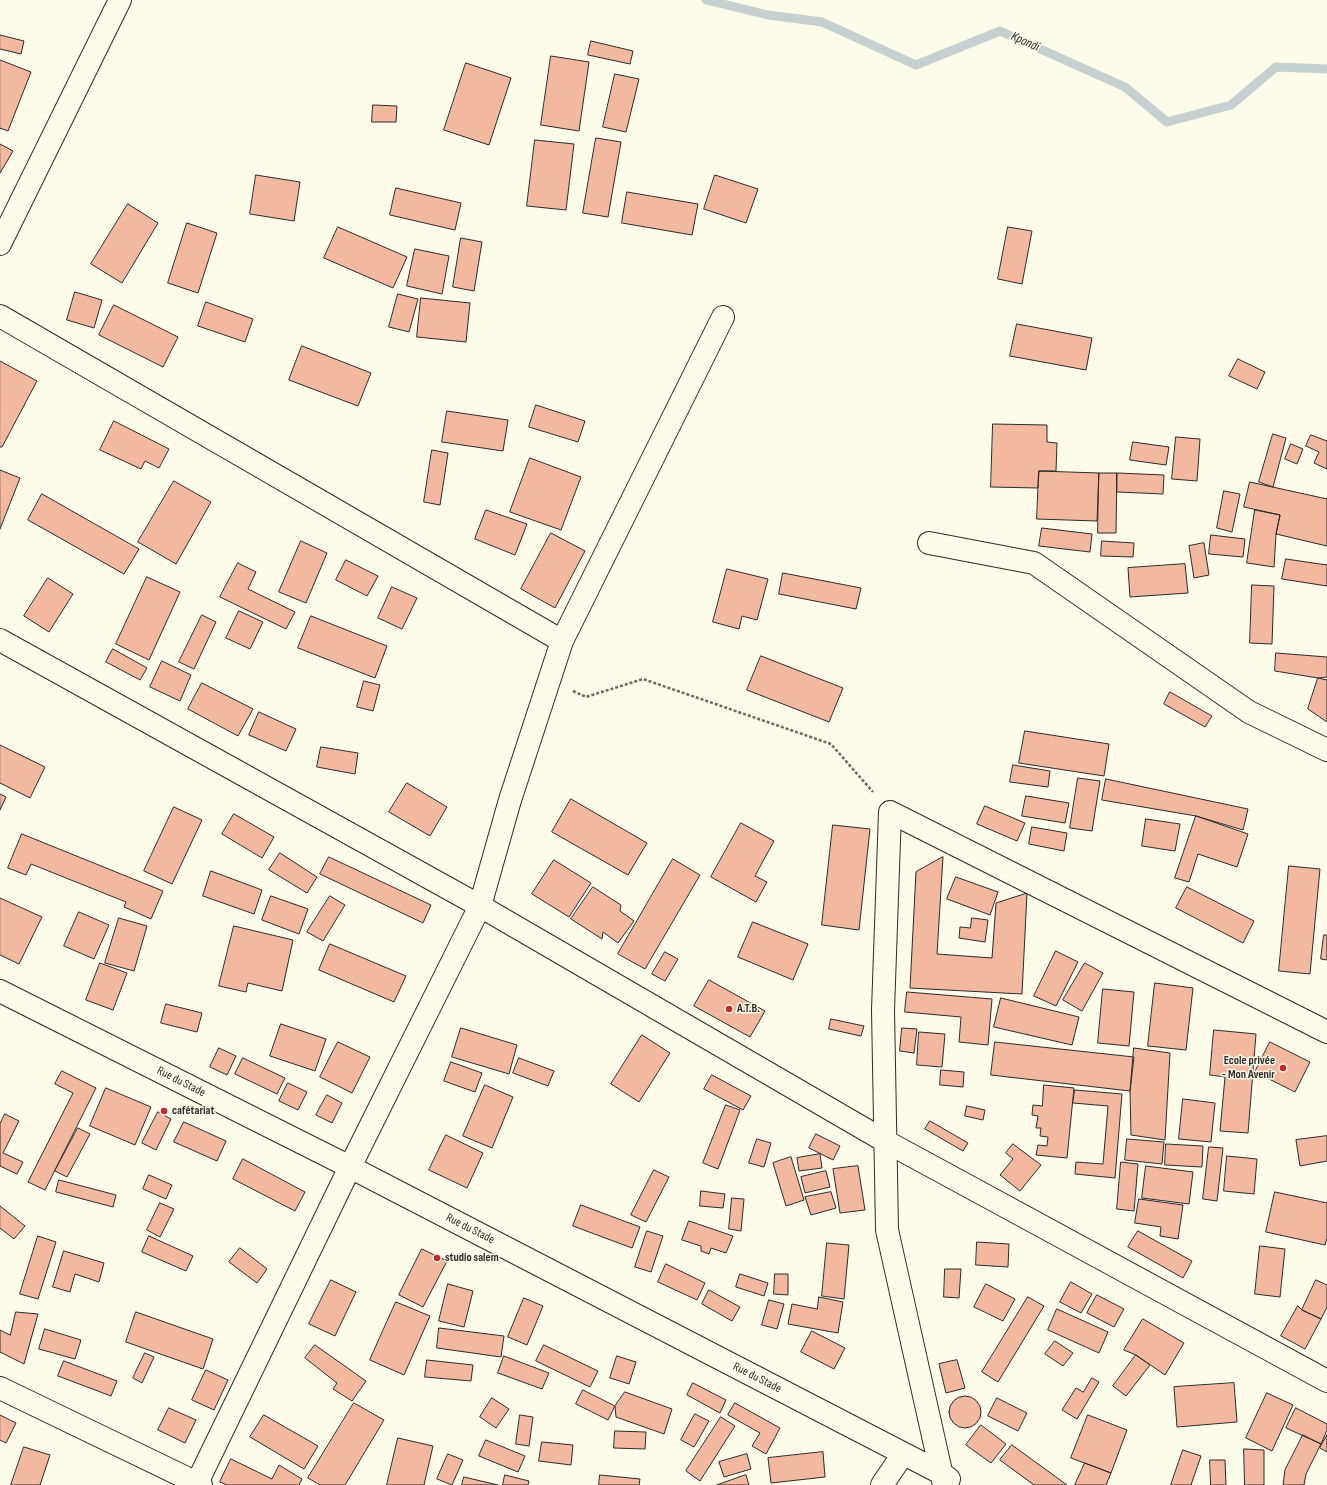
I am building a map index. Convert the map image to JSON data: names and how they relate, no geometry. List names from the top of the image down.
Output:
{
  "streets": {
    "street": ["Rue du Stade"]
  },
  "water": ["Kpandi"],
  "places": [
    "A.T.B.",
    "Ecole privée - Mon Avenir",
    "cafétariat",
    "studio salem"
  ]
}
